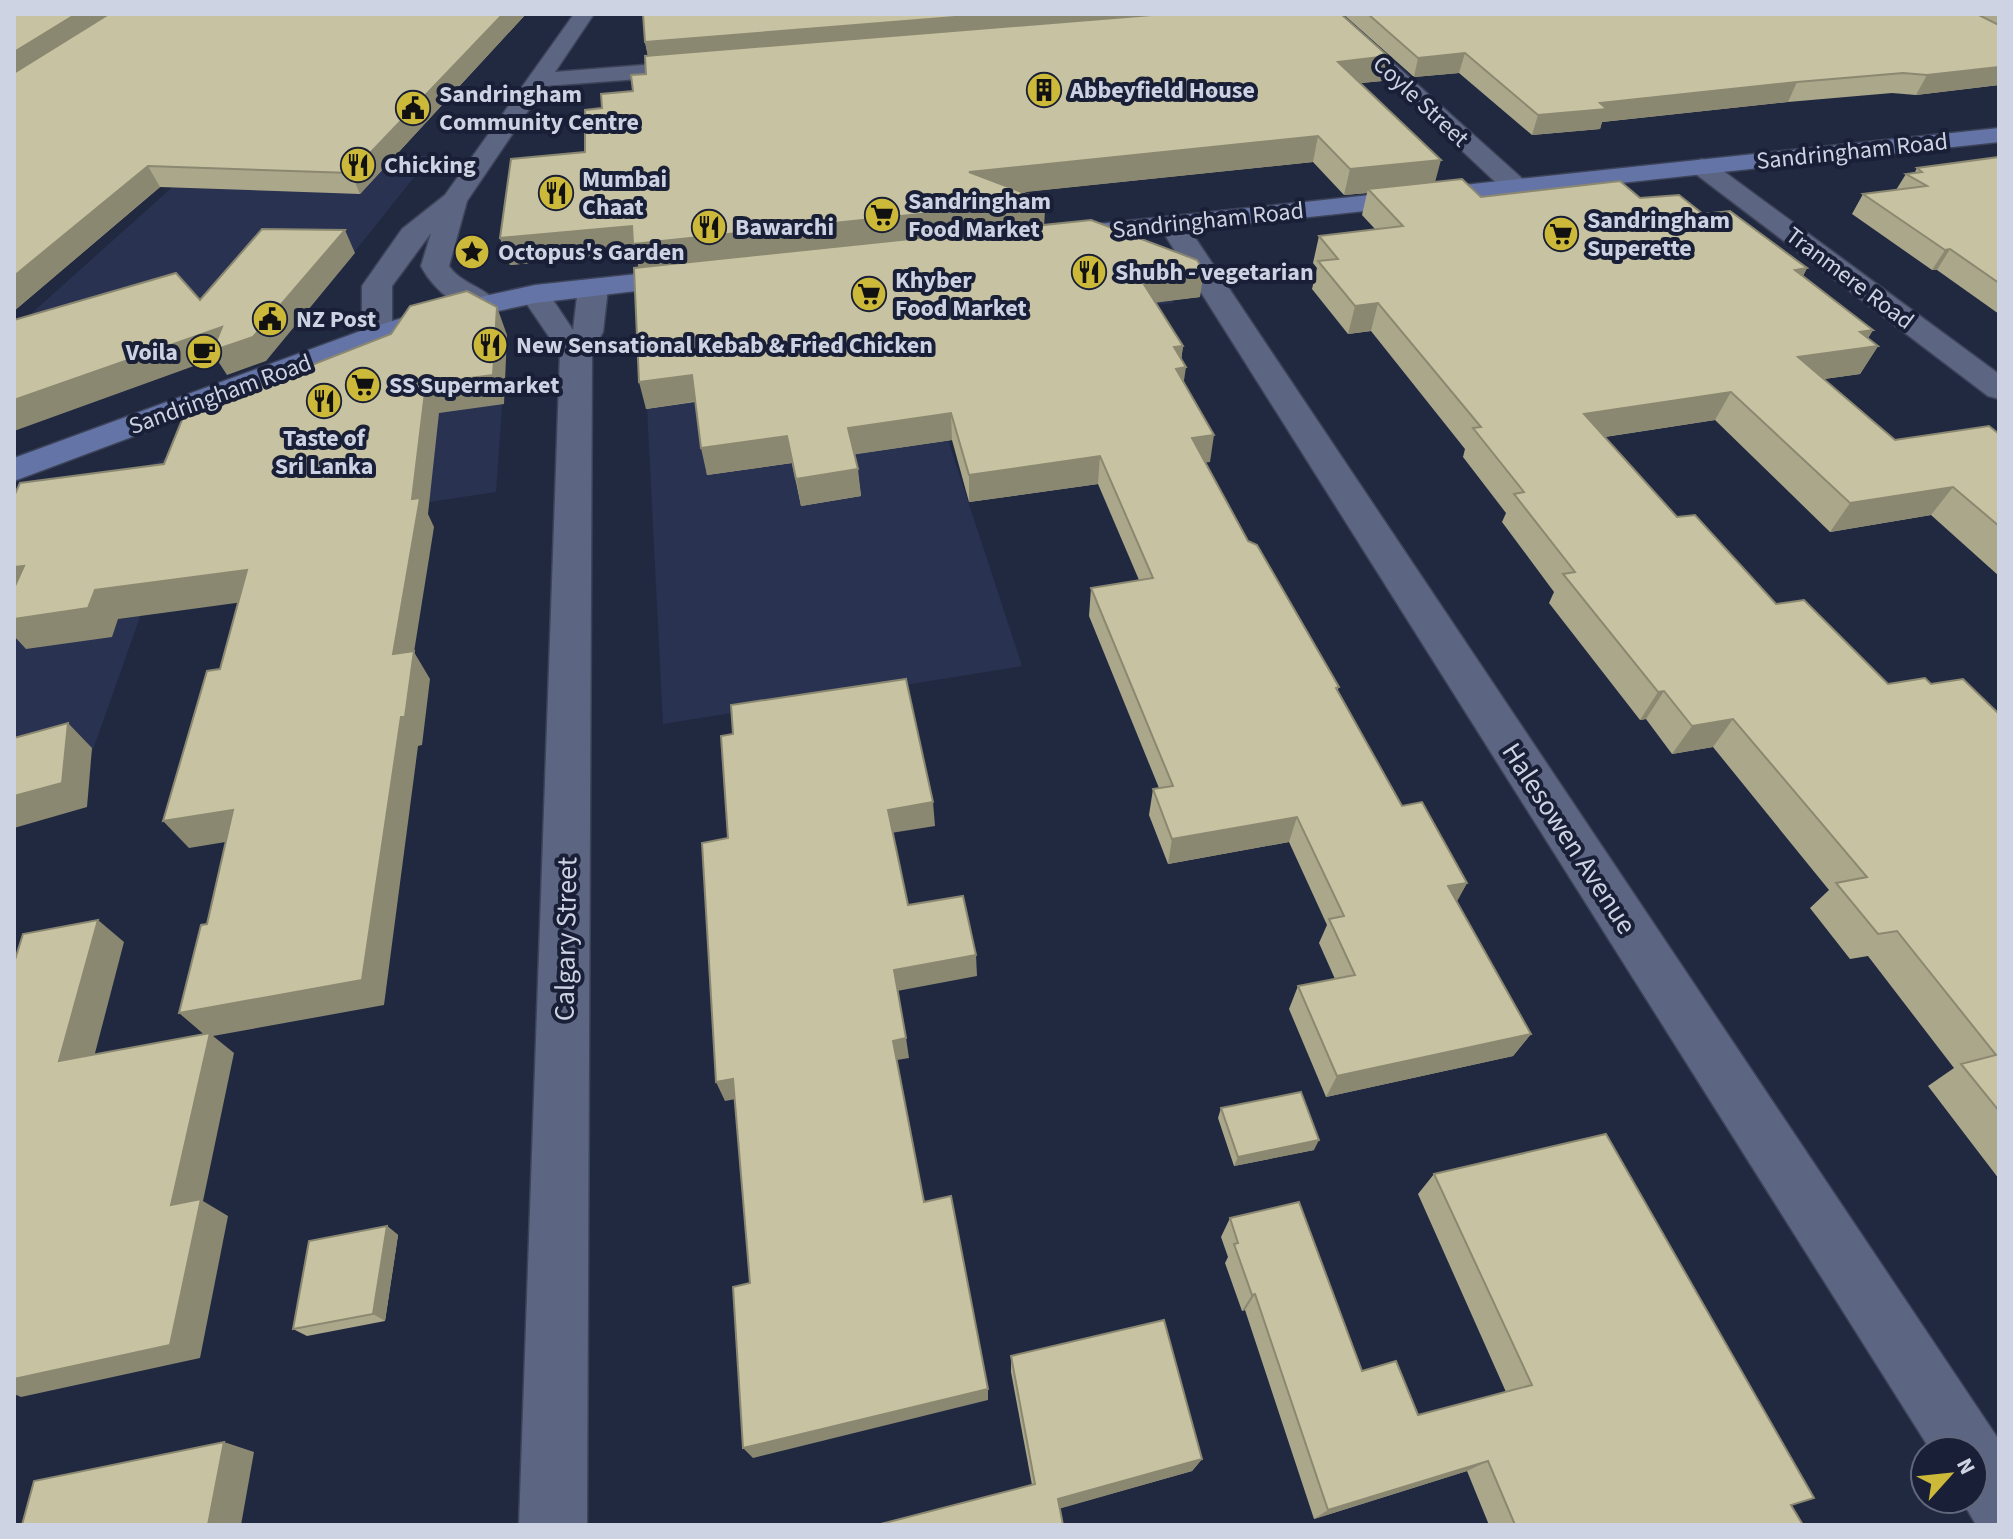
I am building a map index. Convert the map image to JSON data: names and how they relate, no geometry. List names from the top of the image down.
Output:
{
  "streets": {
    "main road": ["Sandringham Road"],
    "street": [
      "Coyle Street",
      "Tranmere Road",
      "Halesowen Avenue",
      "Calgary Street"
    ]
  },
  "crossings": [
    ["Coyle Street", "Sandringham Road"],
    ["Sandringham Road", "Tranmere Road"],
    ["Sandringham Road", "Halesowen Avenue"],
    ["Sandringham Road", "Calgary Street"]
  ],
  "places": {
    "building": ["Abbeyfield House"],
    "public building": ["Sandringham Community Centre", "NZ Post"],
    "restaurant": [
      "Chicking",
      "Mumbai Chaat",
      "Bawarchi",
      "Shubh - vegetarian",
      "New Sensational Kebab & Fried Chicken",
      "Taste of Sri Lanka"
    ],
    "supermarket": [
      "Sandringham Food Market",
      "Sandringham Superette",
      "Khyber Food Market",
      "SS Supermarket"
    ],
    "place": ["Octopus's Garden"],
    "cafe": ["Voila"]
  },
  "north": "top right"
}
